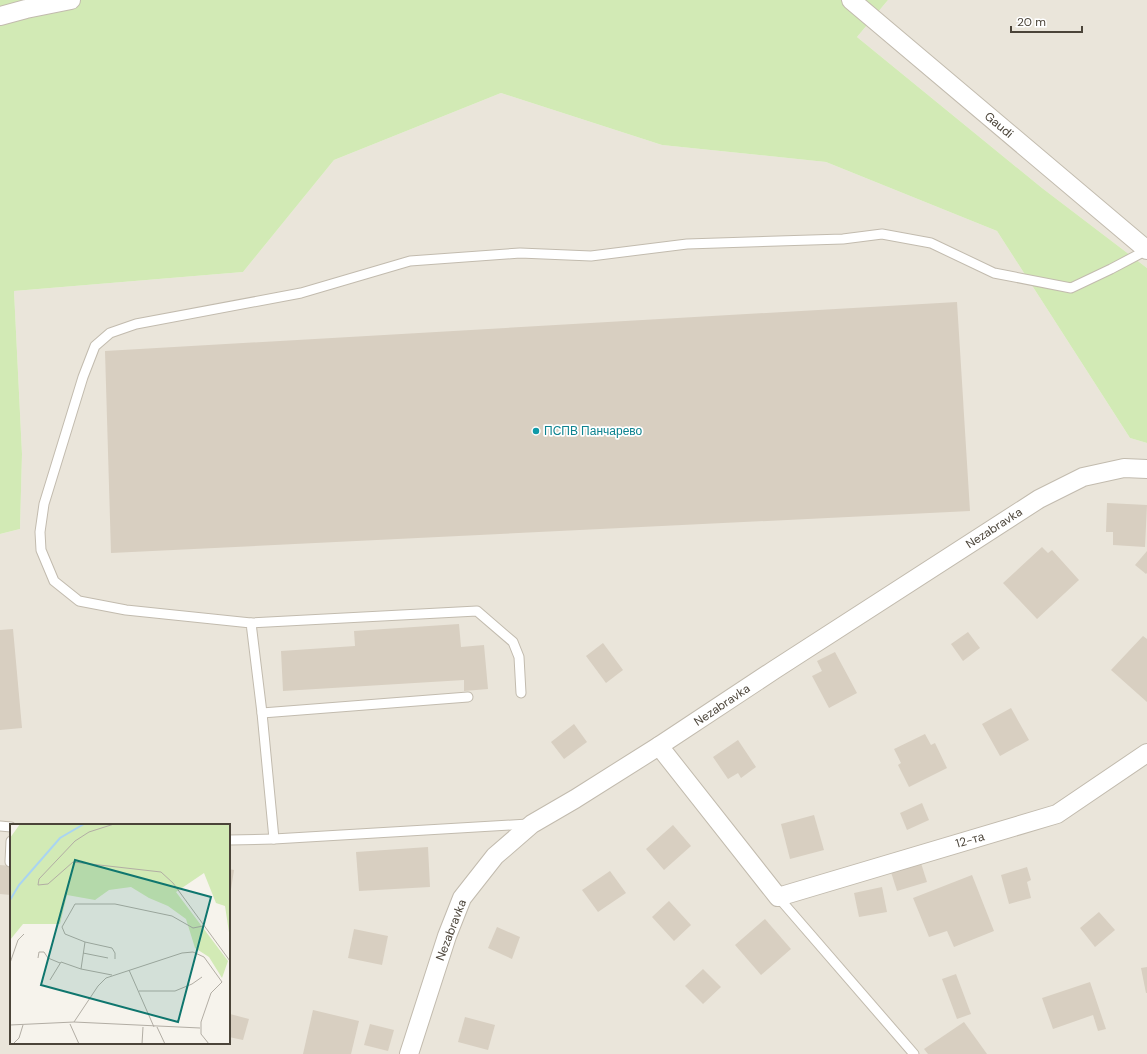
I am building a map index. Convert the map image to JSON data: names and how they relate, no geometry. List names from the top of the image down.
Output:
{
  "streets": {
    "street": ["Gaudi", "Nezabravka", "12-та"]
  },
  "places": ["ПСПВ Панчарево"],
  "scale_bar": "20 m"
}
